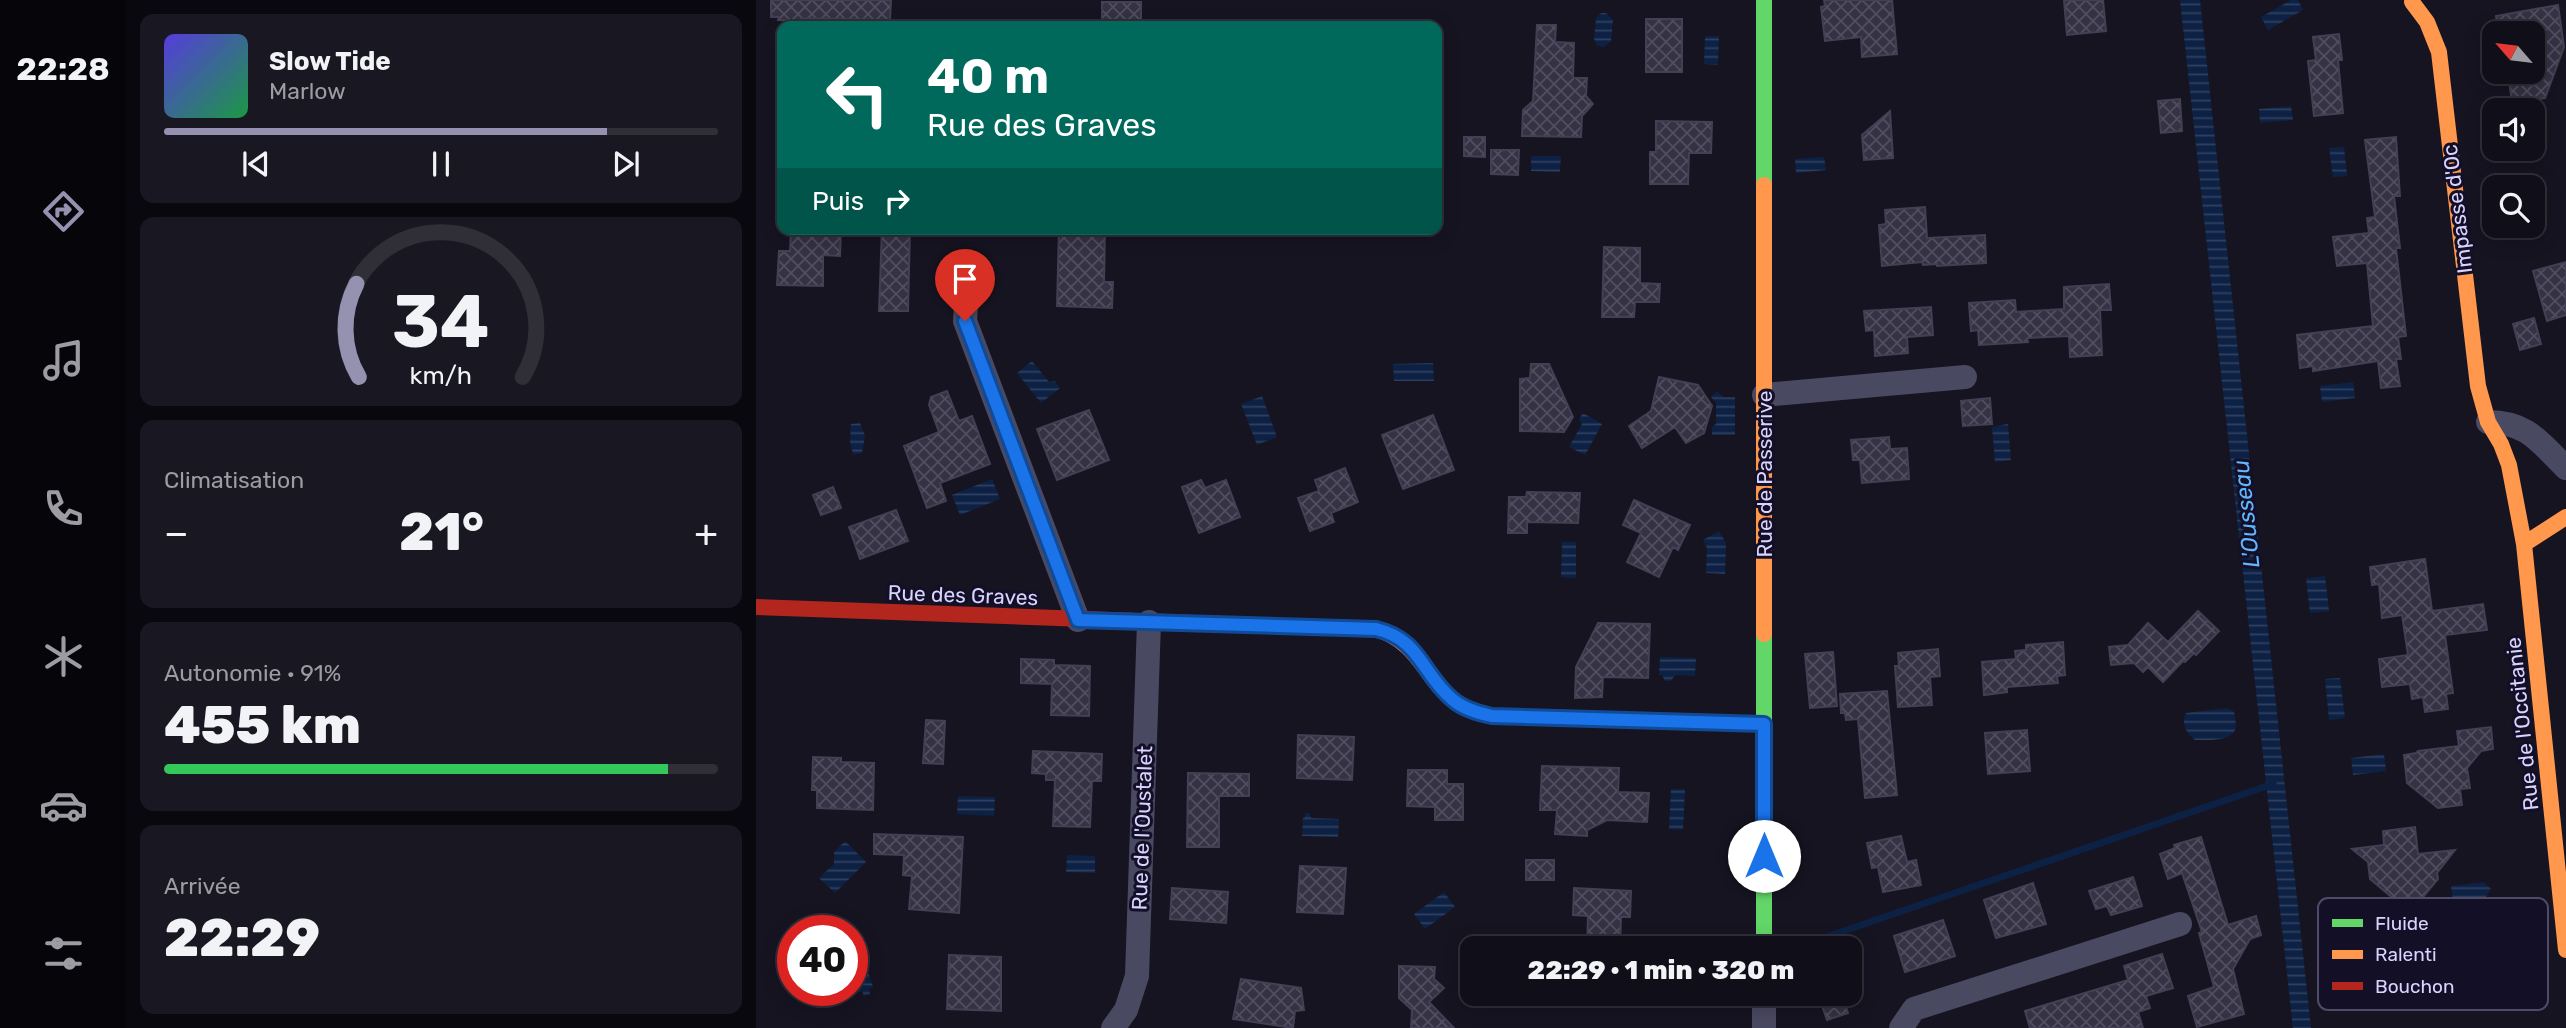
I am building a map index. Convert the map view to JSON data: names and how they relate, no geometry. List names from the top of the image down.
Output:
{
  "streets": {
    "street": [
      "Impasse d'Oc",
      "Rue de Passerive",
      "Rue des Graves",
      "Rue de l'Occitanie",
      "Rue de l'Oustalet"
    ]
  },
  "crossings": [
    ["Impasse d'Oc", "Rue de l'Occitanie"],
    ["Rue de Passerive", "Rue des Graves"],
    ["Rue des Graves", "Rue de l'Oustalet"]
  ],
  "water": ["L'Ousseau"],
  "legend": ["Fluide", "Ralenti", "Bouchon"],
  "north": "top left",
  "page": {
    "tabs": "22:28",
    "turn": ["40 m", "Rue des Graves"],
    "song": ["Slow Tide", "Marlow"],
    "then": "Puis",
    "tile": [
      "Climatisation",
      ["Autonomie · 91%", "455 km"],
      ["Arrivée", "22:29"]
    ],
    "heat": ["−", "21°", "+"],
    "limit": "40",
    "trip": "22:29 · 1 min · 320 m",
    "gauge": ["34", "km/h"]
  }
}
